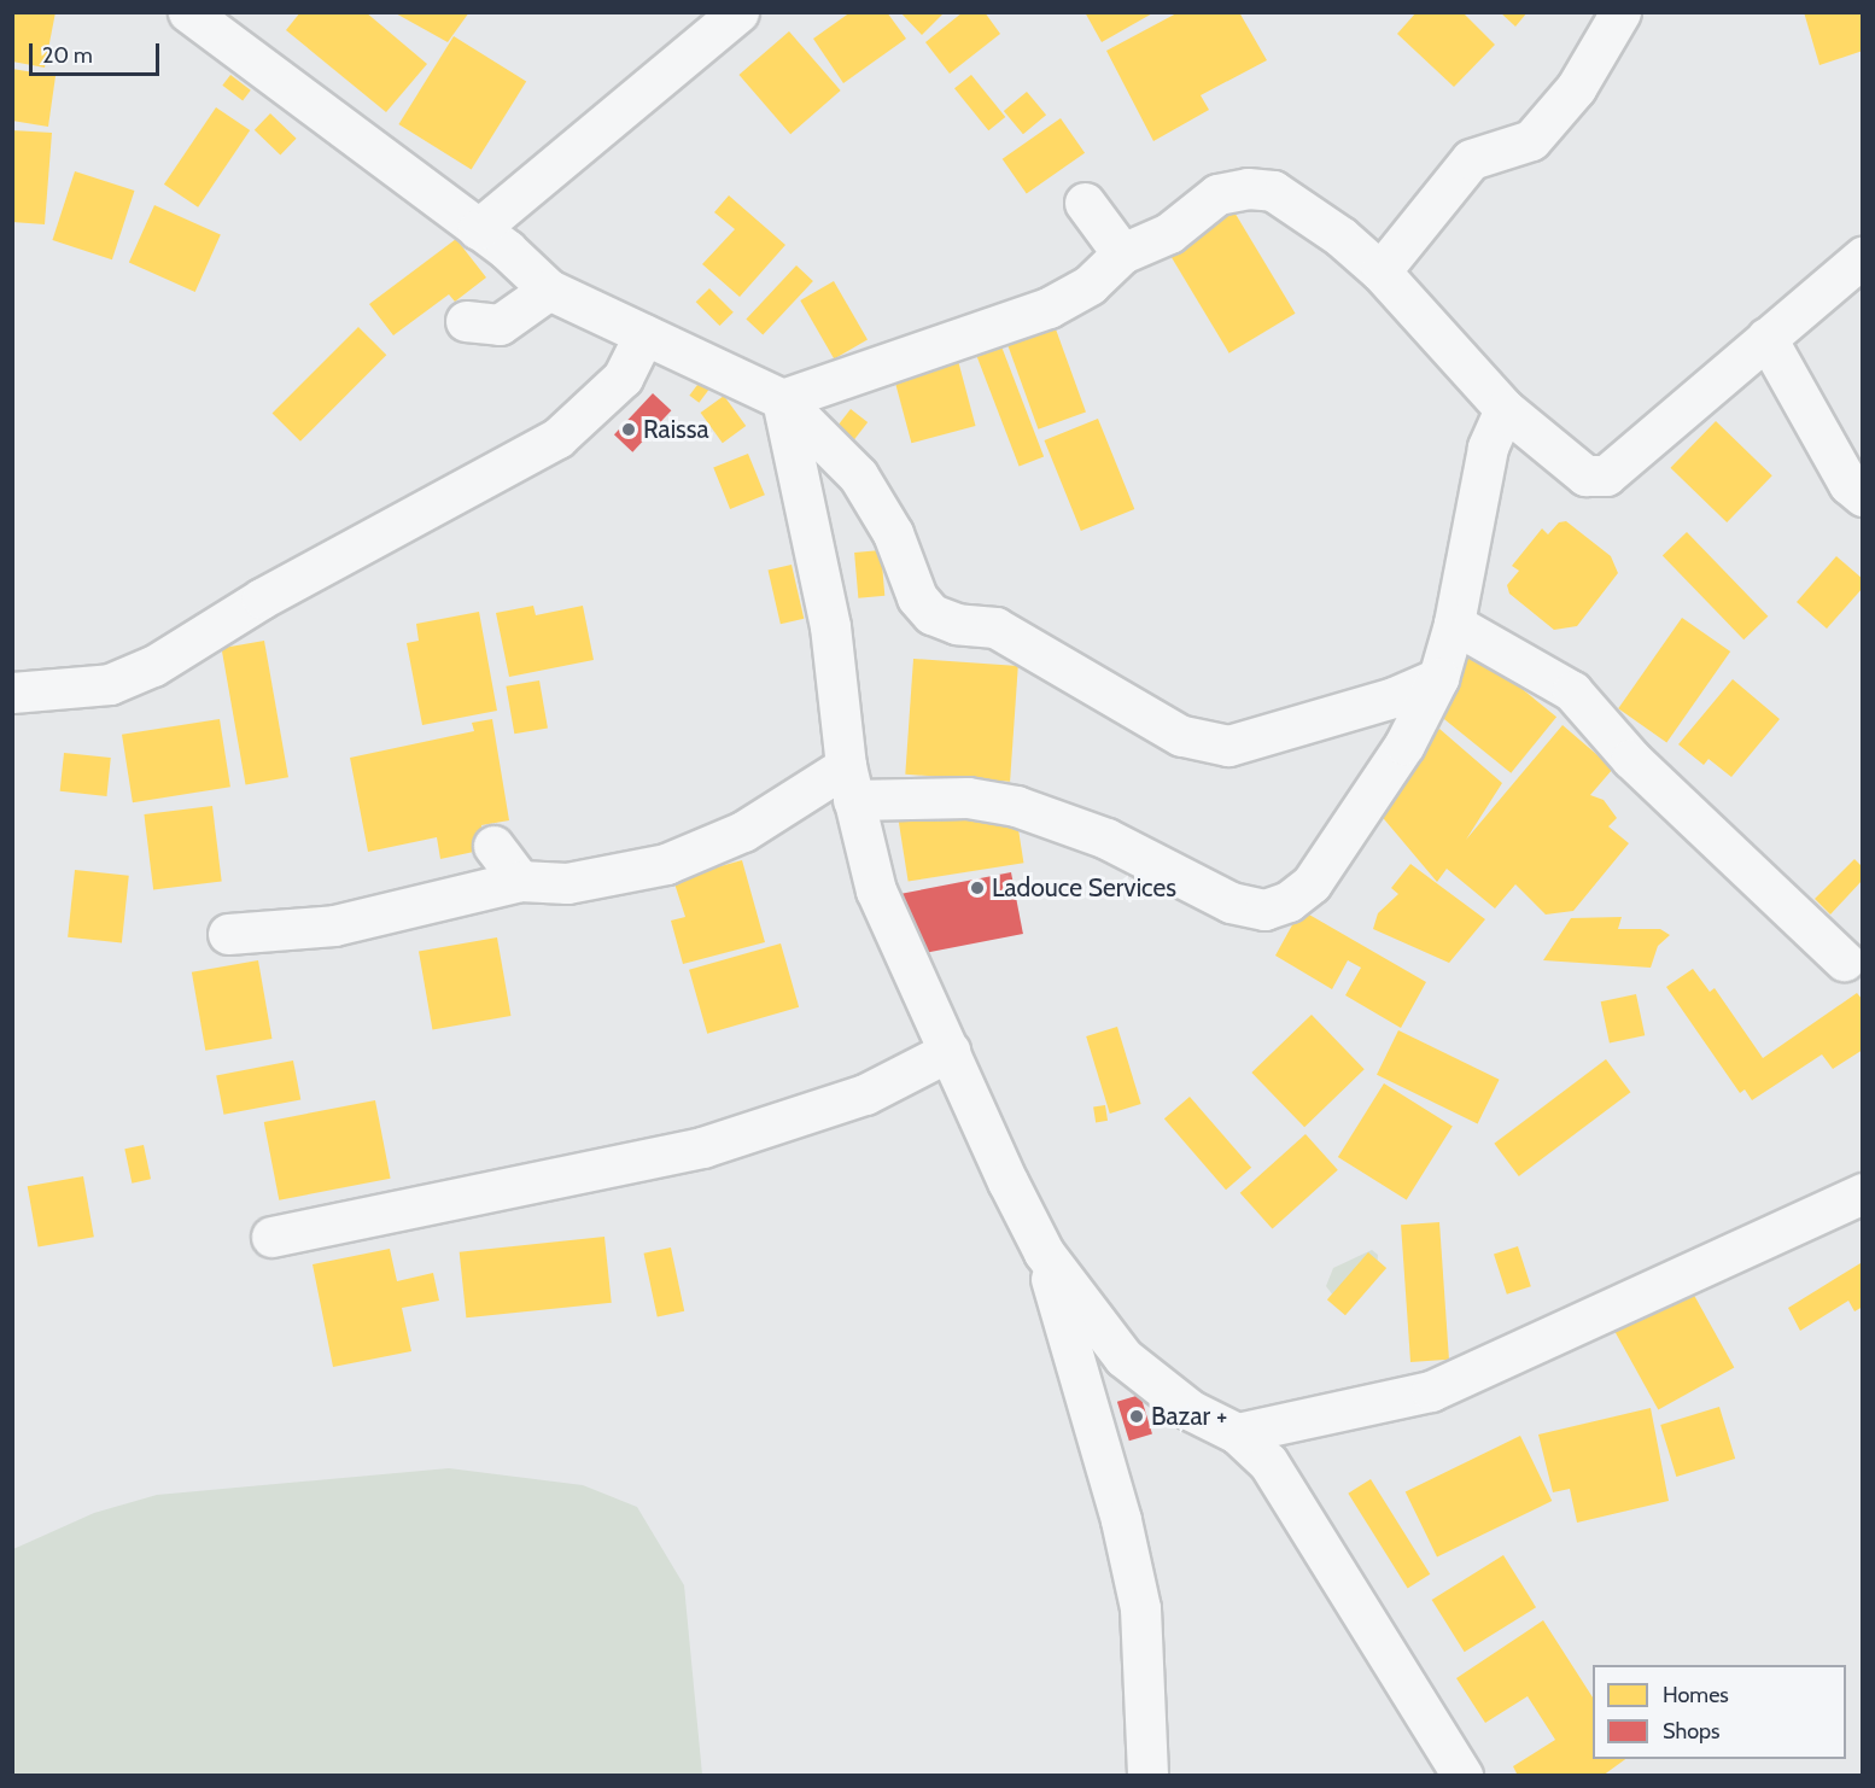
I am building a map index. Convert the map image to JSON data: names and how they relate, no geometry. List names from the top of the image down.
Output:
{
  "places": ["Raissa", "Ladouce Services", "Bazar +"],
  "legend": ["Homes", "Shops"],
  "scale_bar": "20 m"
}
